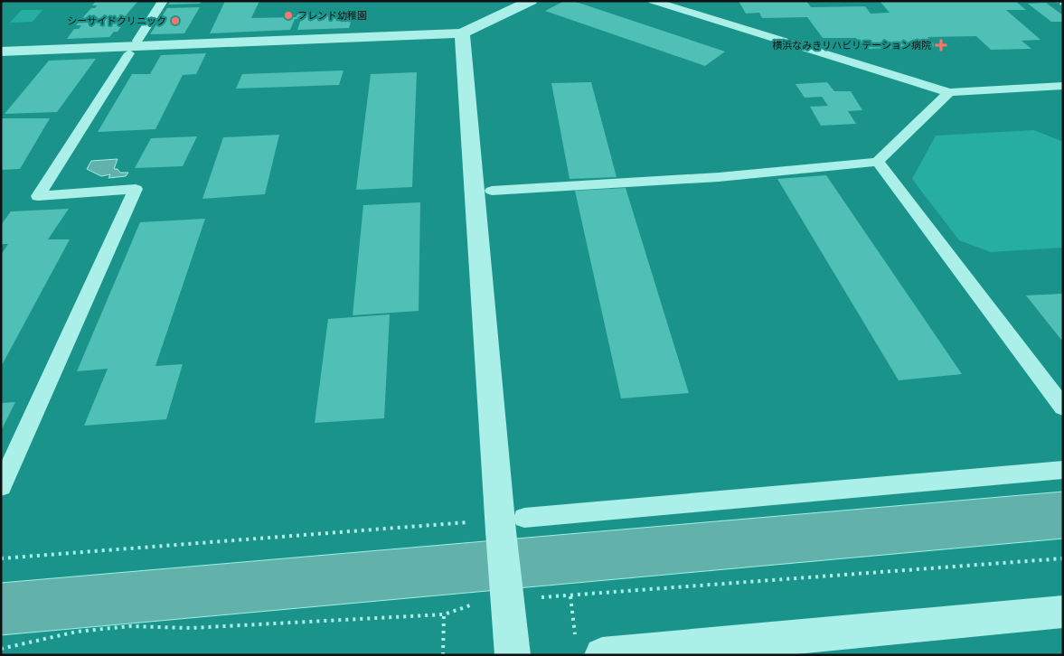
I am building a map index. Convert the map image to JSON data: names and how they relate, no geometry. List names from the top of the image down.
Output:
{
  "places": {
    "other": ["フレンド幼稚園", "シーサイドクリニック"],
    "health": ["横浜なみきリハビリテーション病院"]
  }
}
